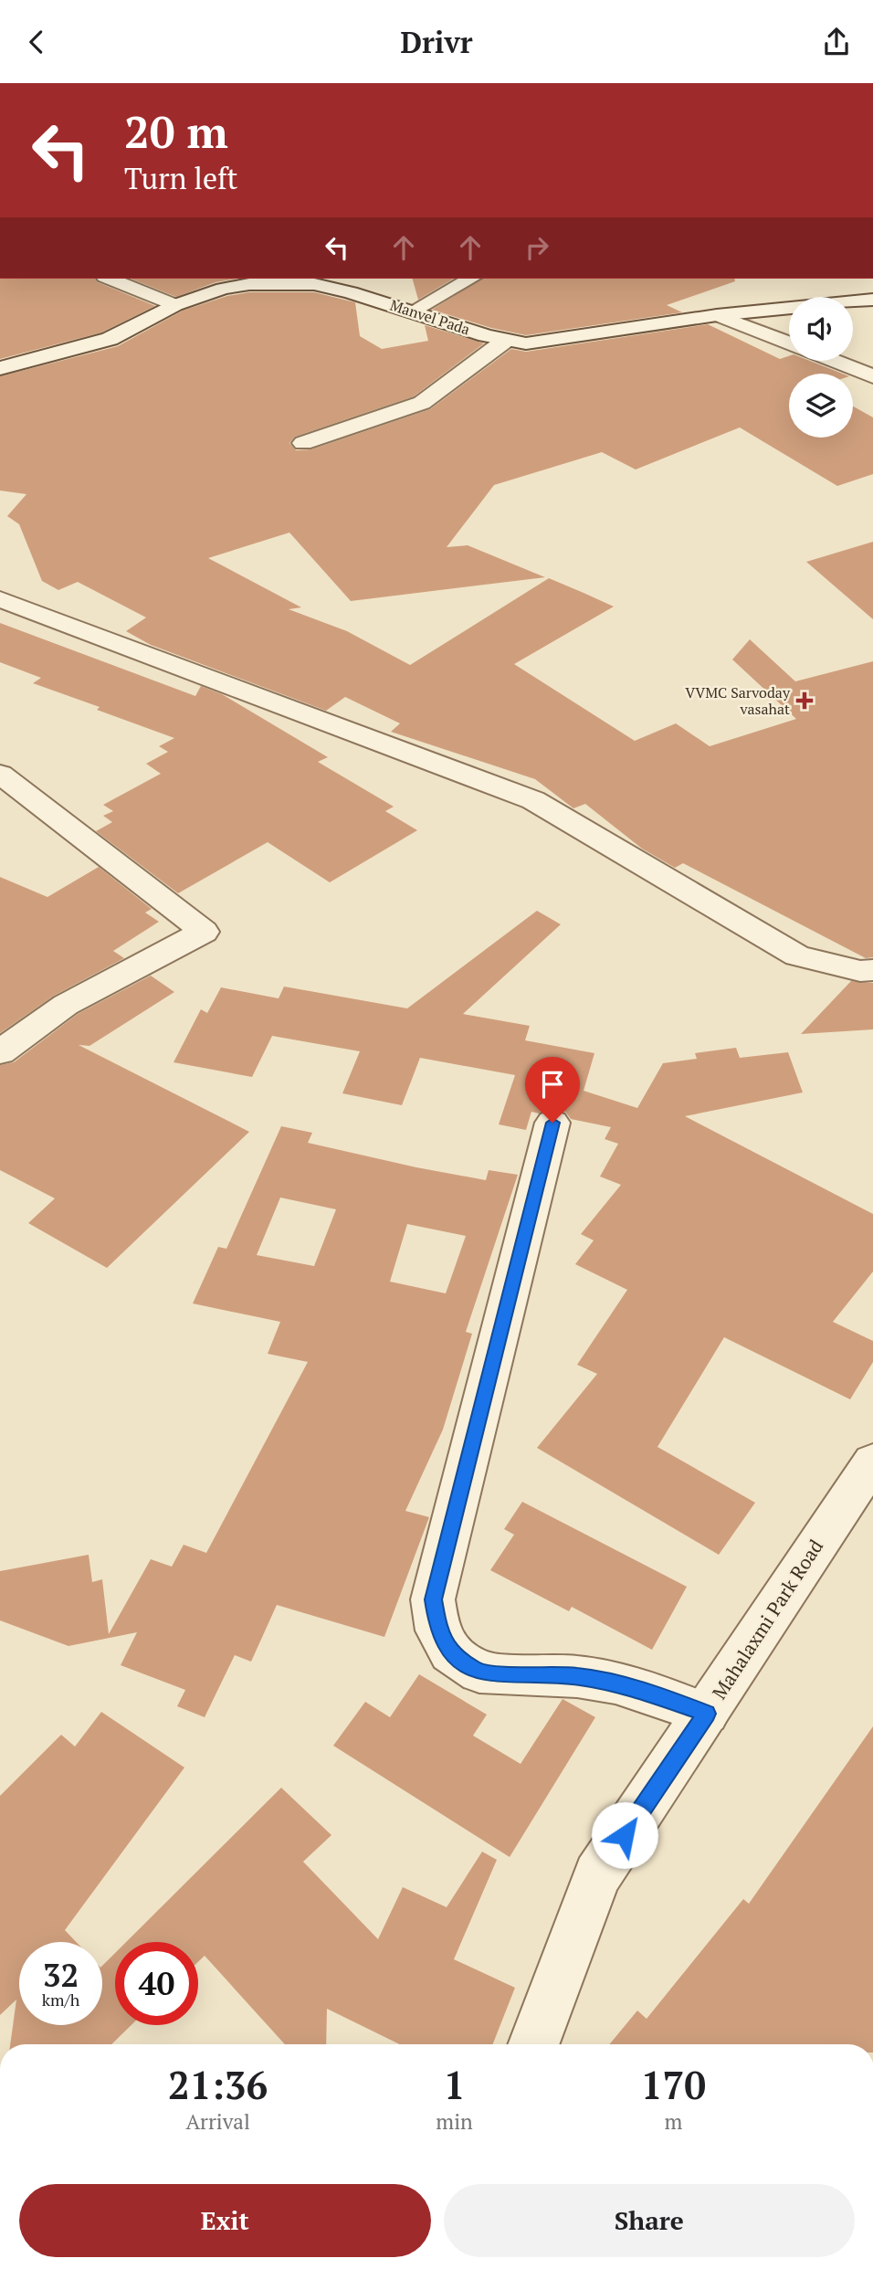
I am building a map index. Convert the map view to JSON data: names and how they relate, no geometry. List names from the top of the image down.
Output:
{
  "streets": {
    "street": ["Manvel Pada", "Mahalaxmi Park Road"]
  },
  "places": {
    "health": ["VVMC Sarvoday vasahat"]
  },
  "page": {
    "header": "Drivr",
    "turn": ["20 m", "Turn left"],
    "speed": "32 km/h",
    "limit": "40",
    "eta": [
      "21:36",
      "Arrival",
      "1",
      "min",
      "170",
      "m"
    ],
    "buttons": ["Exit", "Share"]
  }
}
